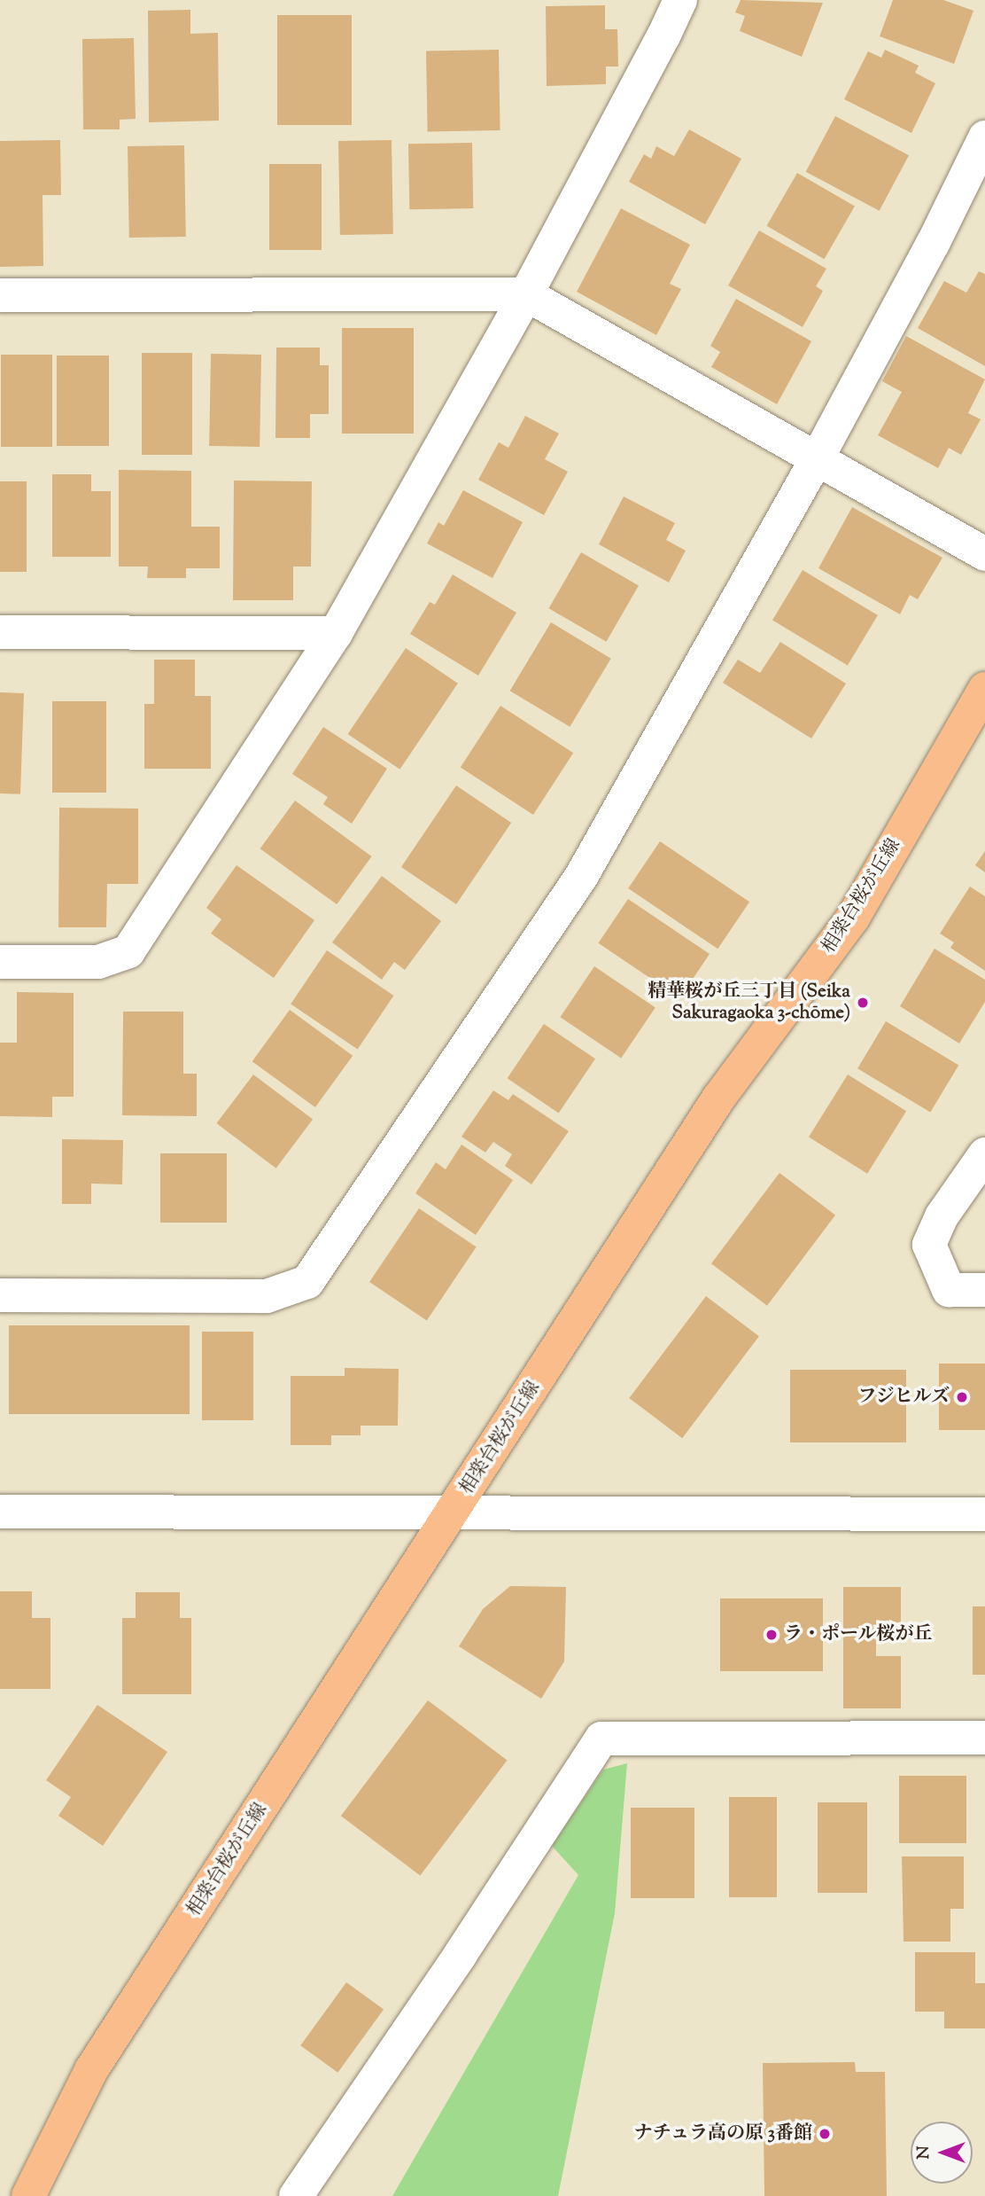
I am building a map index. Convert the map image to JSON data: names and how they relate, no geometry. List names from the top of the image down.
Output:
{
  "streets": {
    "main road": ["相楽台桜が丘線"]
  },
  "places": [
    "精華桜が丘三丁目 (Seika Sakuragaoka 3-chōme)",
    "フジヒルズ",
    "ラ・ポール桜が丘",
    "ナチュラ高の原 3番館"
  ],
  "north": "left"
}
